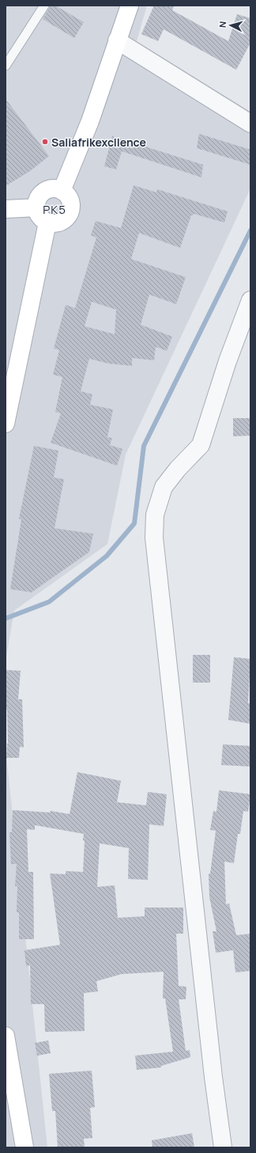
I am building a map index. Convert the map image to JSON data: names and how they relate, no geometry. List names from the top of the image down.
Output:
{
  "districts": ["PK5"],
  "places": ["Saliafrikexcllence"],
  "north": "left"
}
